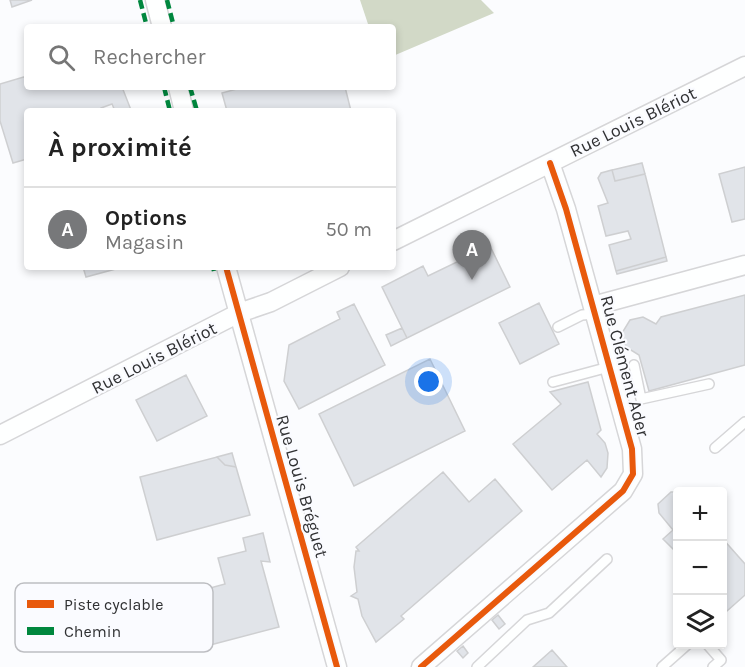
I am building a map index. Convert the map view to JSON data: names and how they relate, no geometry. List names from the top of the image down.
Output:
{
  "streets": {
    "street": ["Rue Louis Blériot", "Rue Clément Ader", "Rue Louis Bréguet"]
  },
  "crossings": [
    ["Rue Louis Blériot", "Rue Clément Ader"],
    ["Rue Louis Blériot", "Rue Louis Bréguet"]
  ],
  "legend": ["Piste cyclable", "Chemin"],
  "page": {
    "search": "Rechercher",
    "heading": "À proximité",
    "list": [
      {
        "mark": "A",
        "name": "Options",
        "note": "Magasin",
        "value": "50 m"
      }
    ],
    "pins": "A",
    "map_buttons": ["+", "−"]
  }
}
